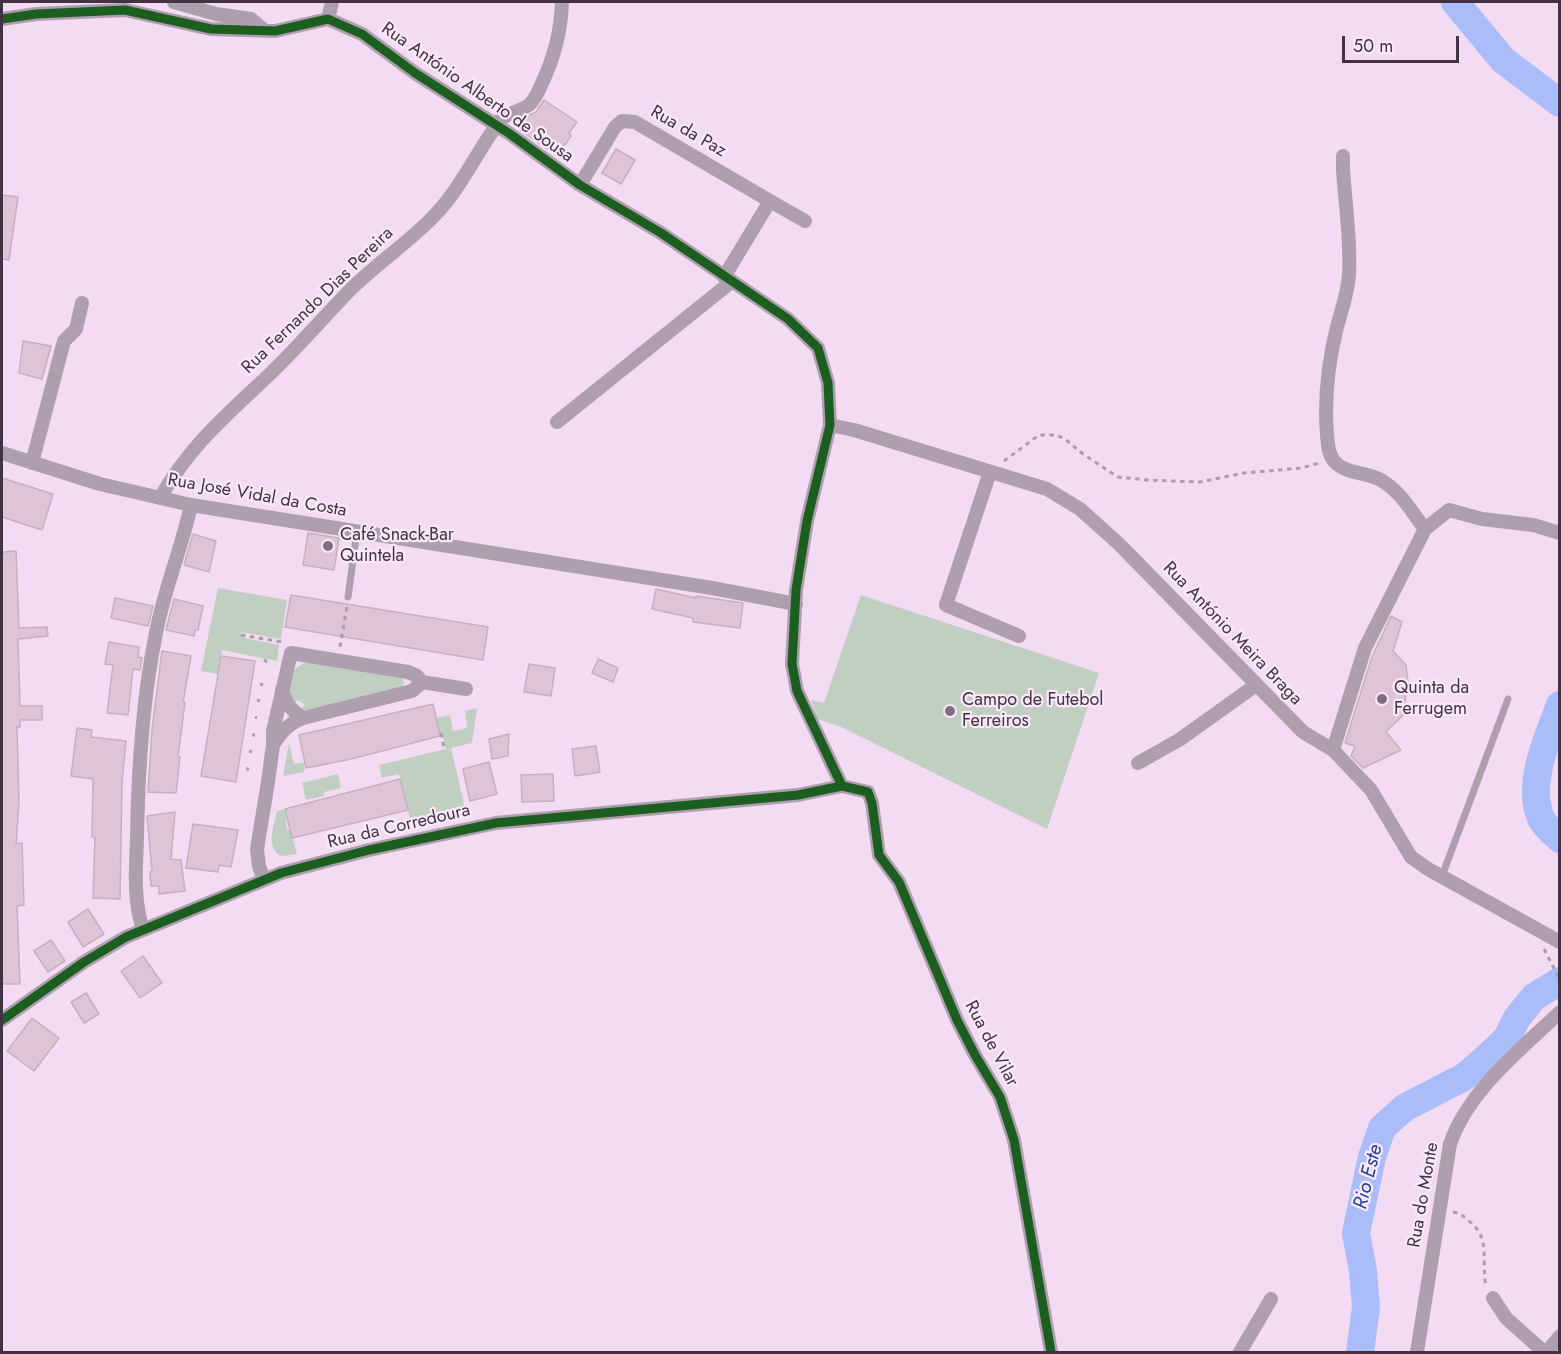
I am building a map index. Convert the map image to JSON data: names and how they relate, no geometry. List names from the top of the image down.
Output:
{
  "streets": {
    "street": [
      "Rua António Alberto de Sousa",
      "Rua da Paz",
      "Rua Fernando Dias Pereira",
      "Rua José Vidal da Costa",
      "Rua António Meira Braga",
      "Rua da Corredoura",
      "Rua de Vilar",
      "Rua do Monte"
    ]
  },
  "crossings": [
    ["Rua António Alberto de Sousa", "Rua da Paz"],
    ["Rua António Alberto de Sousa", "Rua Fernando Dias Pereira"],
    ["Rua António Alberto de Sousa", "Rua António Meira Braga"],
    ["Rua Fernando Dias Pereira", "Rua José Vidal da Costa"],
    ["Rua da Corredoura", "Rua de Vilar"]
  ],
  "water": ["Rio Este"],
  "places": ["Café Snack-Bar Quintela", "Quinta da Ferrugem", "Campo de Futebol Ferreiros"],
  "scale_bar": "50 m"
}
